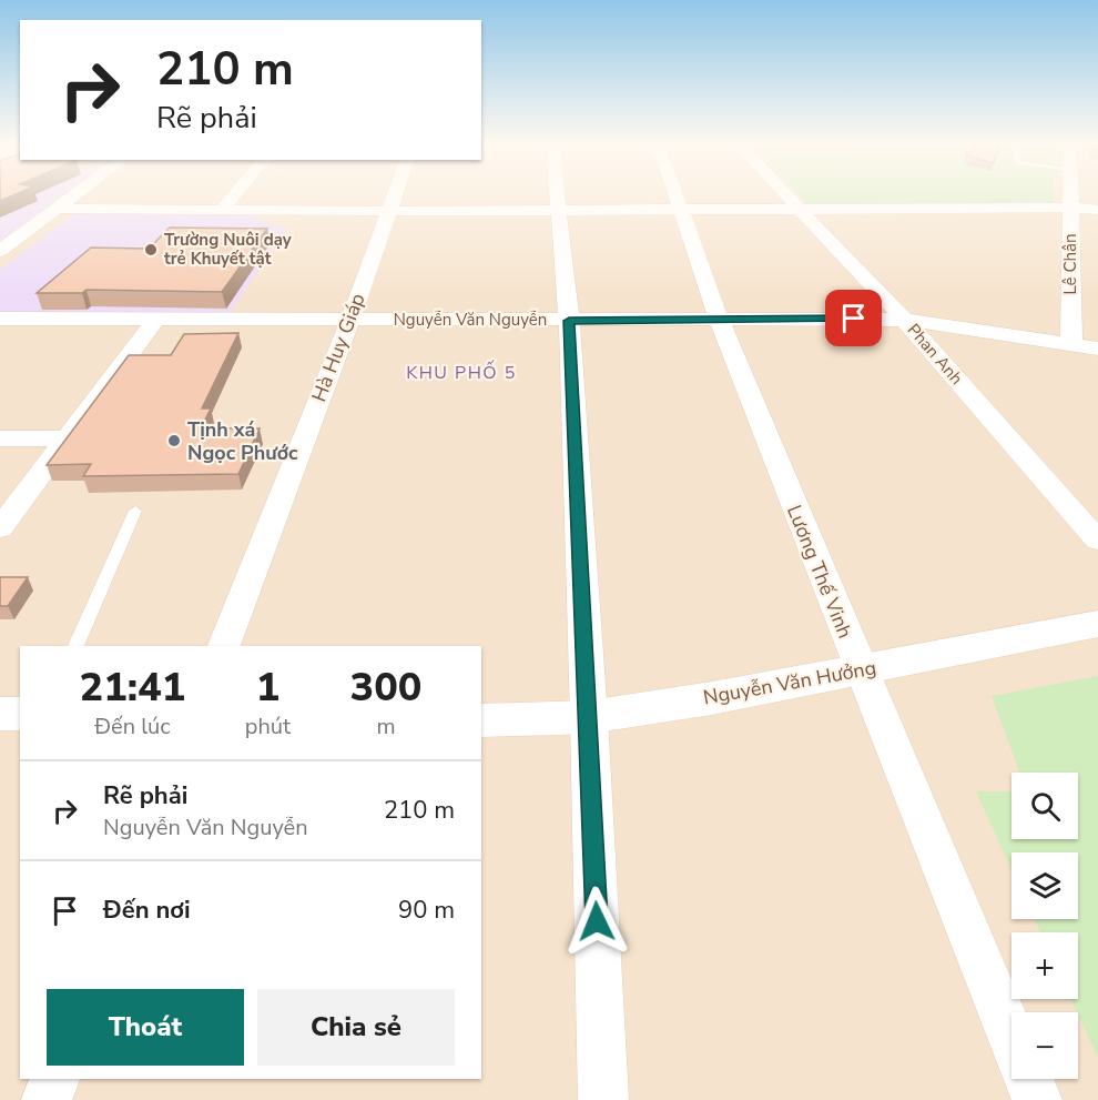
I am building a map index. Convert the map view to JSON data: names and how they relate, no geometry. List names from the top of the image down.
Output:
{
  "streets": {
    "street": [
      "Lê Chân",
      "Nguyễn Văn Nguyễn",
      "Hà Huy Giáp",
      "Phan Anh",
      "Lương Thế Vinh",
      "Nguyễn Văn Hưởng"
    ]
  },
  "crossings": [
    ["Lê Chân", "Nguyễn Văn Nguyễn"],
    ["Nguyễn Văn Nguyễn", "Hà Huy Giáp"],
    ["Nguyễn Văn Nguyễn", "Phan Anh"],
    ["Nguyễn Văn Nguyễn", "Lương Thế Vinh"],
    ["Lương Thế Vinh", "Nguyễn Văn Hưởng"]
  ],
  "districts": ["KHU PHỐ 5"],
  "places": ["Trường Nuôi dạy trẻ Khuyết tật", "Tịnh xá Ngọc Phước"],
  "page": {
    "turn": ["210 m", "Rẽ phải"],
    "eta": [
      "21:41",
      "Đến lúc",
      "1",
      "phút",
      "300",
      "m"
    ],
    "list": [
      {
        "name": "Rẽ phải",
        "note": "Nguyễn Văn Nguyễn",
        "value": "210 m"
      },
      {
        "name": "Đến nơi",
        "value": "90 m"
      }
    ],
    "map_buttons": ["+", "−"],
    "buttons": ["Thoát", "Chia sẻ"]
  }
}
